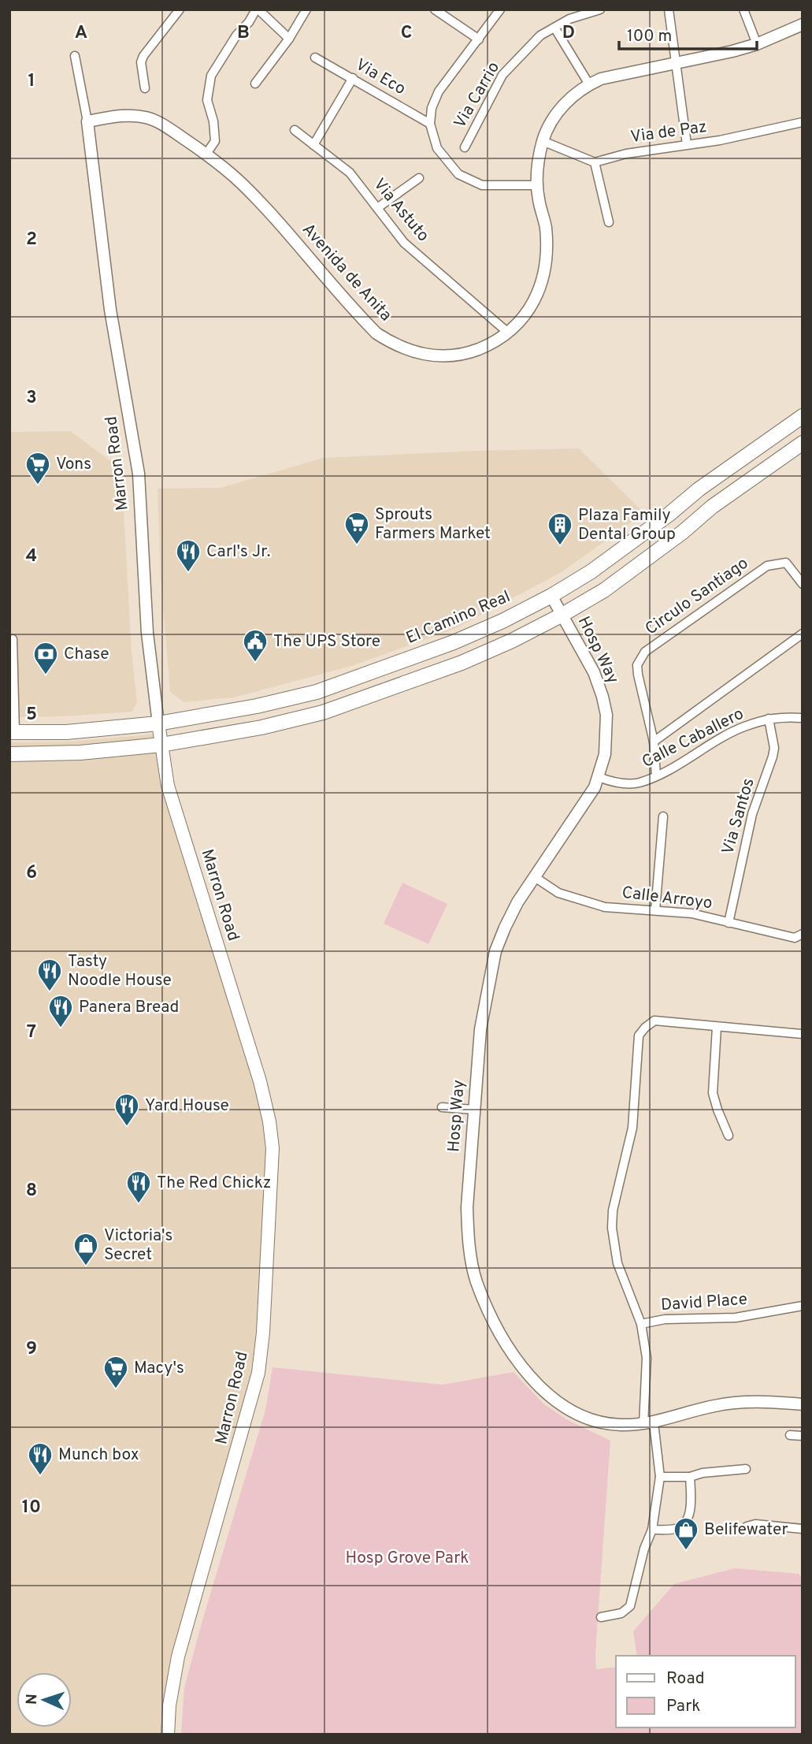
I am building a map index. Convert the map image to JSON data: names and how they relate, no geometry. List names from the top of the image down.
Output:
{
  "streets": {
    "main road": ["Marron Road", "El Camino Real"],
    "street": [
      "Via Eco",
      "Via Carrio",
      "Via de Paz",
      "Via Astuto",
      "Avenida de Anita",
      "Circulo Santiago",
      "Hosp Way",
      "Calle Caballero",
      "Via Santos",
      "Calle Arroyo",
      "David Place"
    ]
  },
  "crossings": [
    ["Via Astuto", "Avenida de Anita"],
    ["Avenida de Anita", "Marron Road"],
    ["Marron Road", "El Camino Real"],
    ["El Camino Real", "Hosp Way"],
    ["Hosp Way", "Calle Caballero"],
    ["Hosp Way", "Calle Arroyo"],
    ["Calle Caballero", "Via Santos"],
    ["Via Santos", "Calle Arroyo"]
  ],
  "parks": ["Hosp Grove Park"],
  "places": {
    "supermarket": ["Vons", "Sprouts Farmers Market", "Macy's"],
    "building": ["Plaza Family Dental Group"],
    "restaurant": [
      "Carl's Jr.",
      "Tasty Noodle House",
      "Panera Bread",
      "Yard House",
      "The Red Chickz",
      "Munch box"
    ],
    "public building": ["The UPS Store"],
    "bank": ["Chase"],
    "shop": ["Victoria's Secret", "Belifewater"]
  },
  "legend": ["Road", "Park"],
  "scale_bar": "100 m",
  "north": "left",
  "grid": {
    "columns": [
      "A",
      "B",
      "C",
      "D"
    ],
    "rows": [
      "1",
      "2",
      "3",
      "4",
      "5",
      "6",
      "7",
      "8",
      "9",
      "10"
    ]
  }
}
